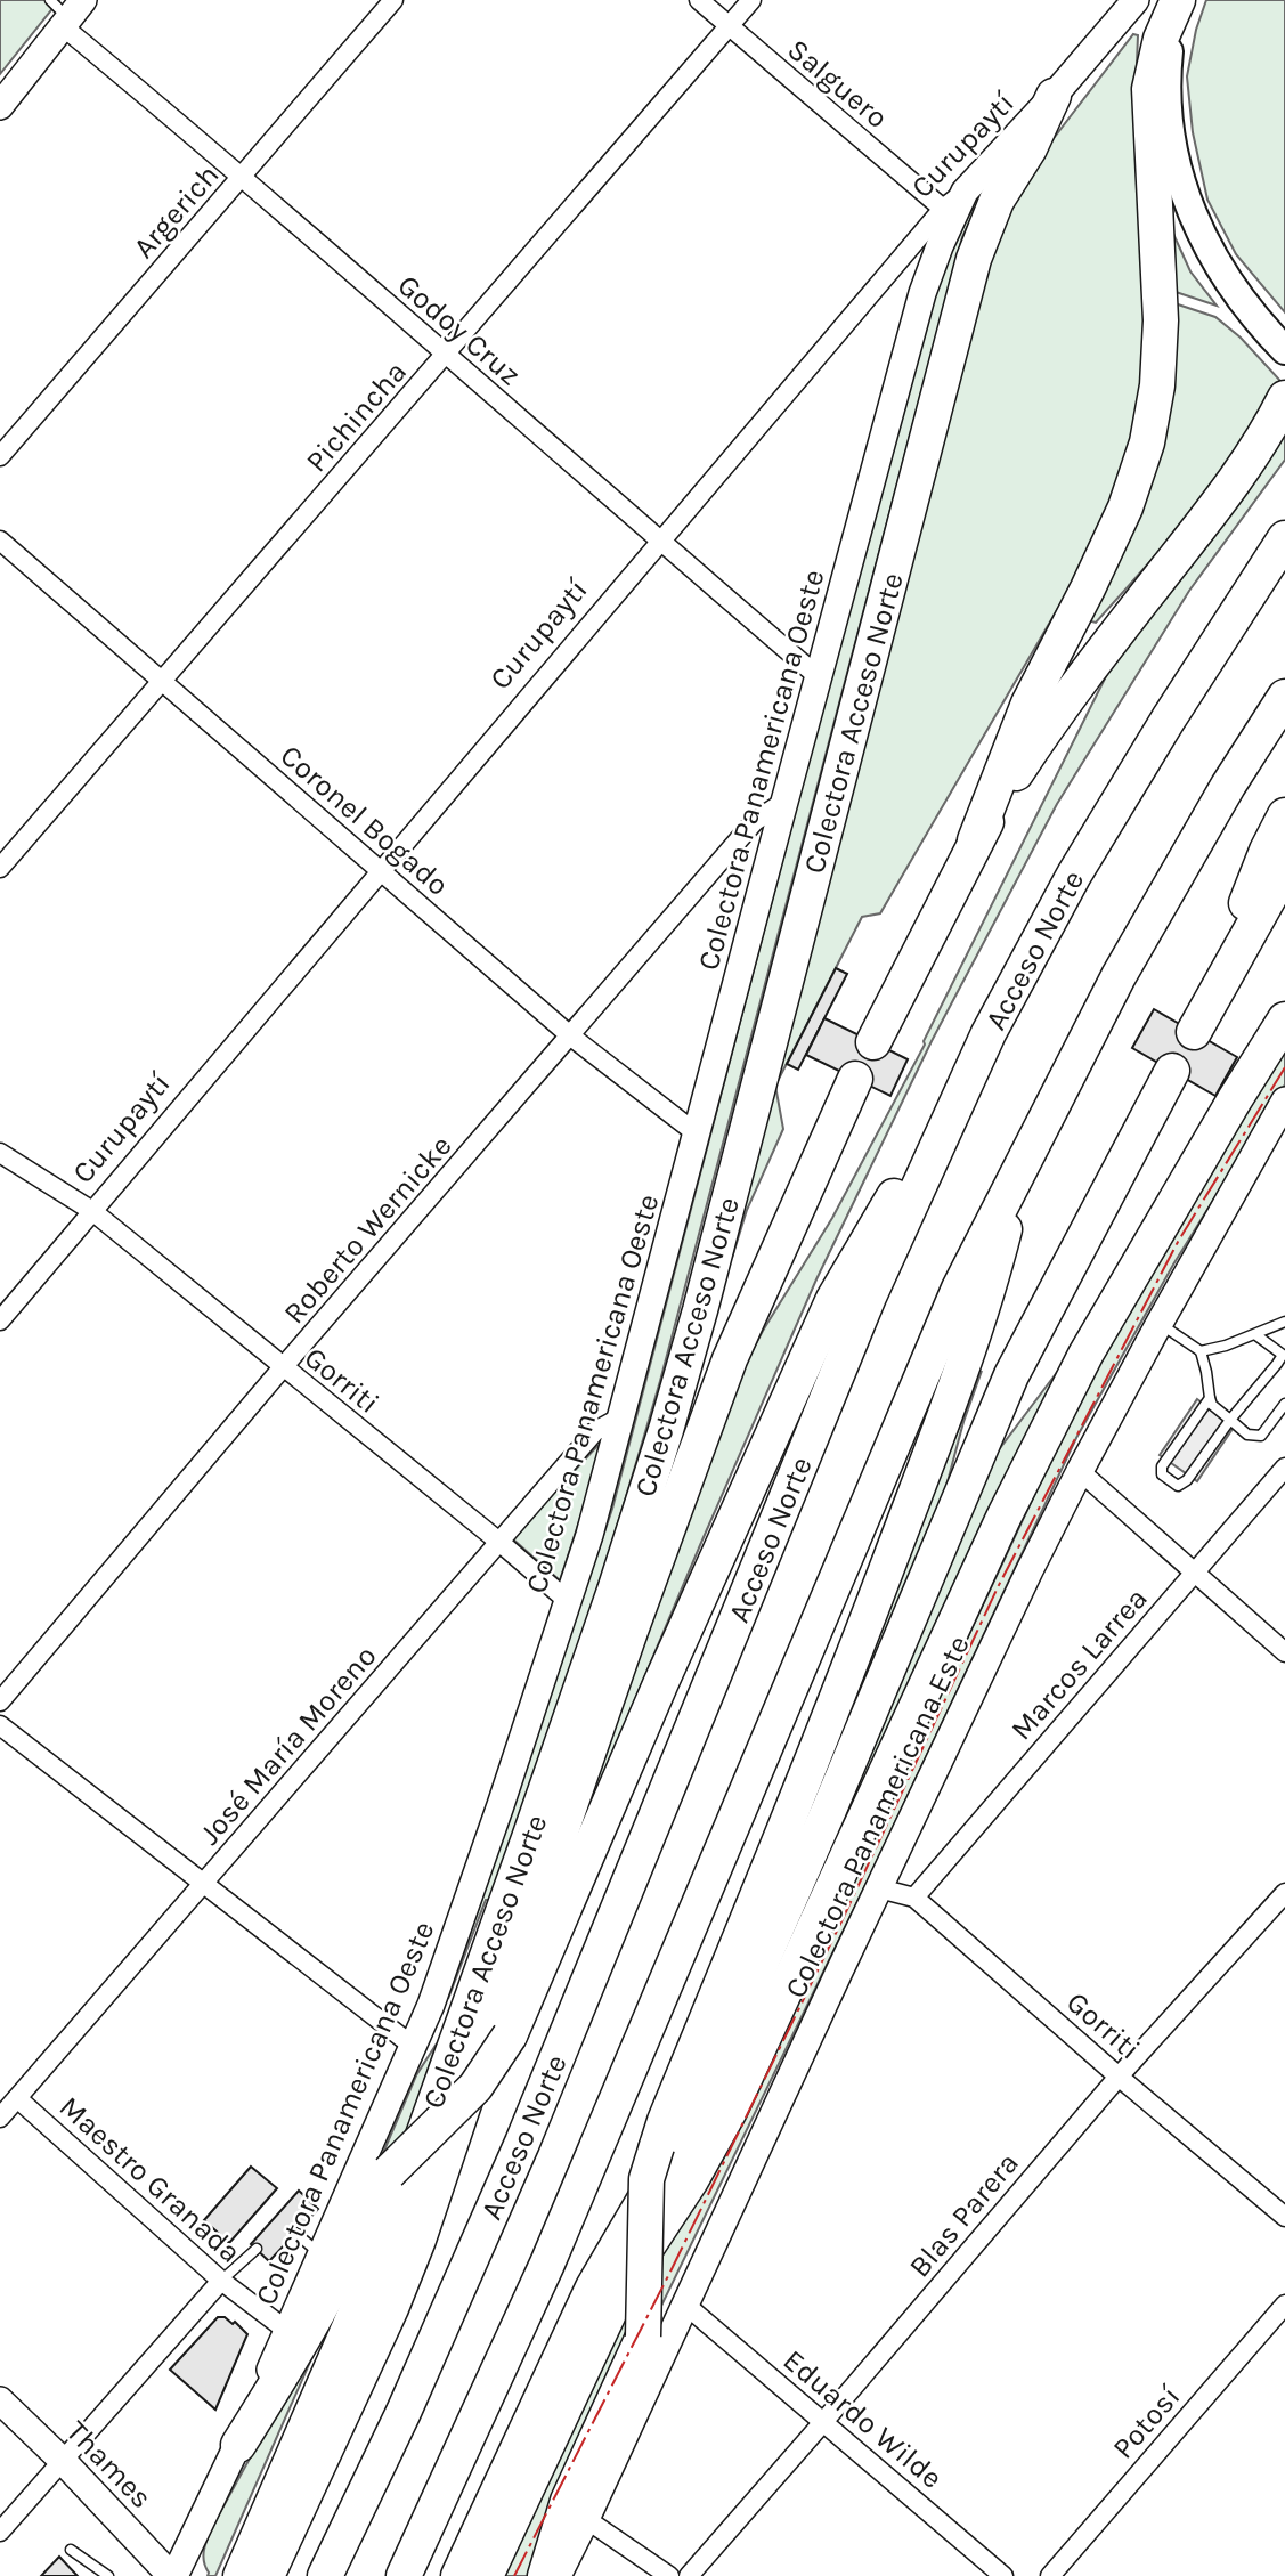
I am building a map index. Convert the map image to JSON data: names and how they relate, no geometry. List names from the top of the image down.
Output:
{
  "streets": {
    "highway": ["Colectora Acceso Norte", "Acceso Norte"],
    "street": [
      "Salguero",
      "Curupaytí",
      "Argerich",
      "Godoy Cruz",
      "Pichincha",
      "Colectora Panamericana Oeste",
      "Coronel Bogado",
      "Roberto Wernicke",
      "Gorriti",
      "Marcos Larrea",
      "José María Moreno",
      "Colectora Panamericana Este",
      "Maestro Granada",
      "Blas Parera",
      "Eduardo Wilde",
      "Potosí",
      "Thames"
    ]
  },
  "crossings": [
    ["Salguero", "Curupaytí"],
    ["Salguero", "Pichincha"],
    ["Curupaytí", "Godoy Cruz"],
    ["Curupaytí", "Colectora Acceso Norte"],
    ["Curupaytí", "Colectora Panamericana Oeste"],
    ["Curupaytí", "Coronel Bogado"],
    ["Curupaytí", "Gorriti"],
    ["Argerich", "Godoy Cruz"],
    ["Godoy Cruz", "Pichincha"],
    ["Godoy Cruz", "Colectora Panamericana Oeste"],
    ["Pichincha", "Coronel Bogado"],
    ["Colectora Panamericana Oeste", "Coronel Bogado"],
    ["Colectora Panamericana Oeste", "Roberto Wernicke"],
    ["Colectora Panamericana Oeste", "Gorriti"],
    ["Colectora Panamericana Oeste", "José María Moreno"],
    ["Colectora Panamericana Oeste", "Maestro Granada"],
    ["Colectora Panamericana Oeste", "Thames"],
    ["Coronel Bogado", "Roberto Wernicke"],
    ["Roberto Wernicke", "Gorriti"],
    ["Gorriti", "Marcos Larrea"],
    ["Gorriti", "José María Moreno"],
    ["Gorriti", "Colectora Panamericana Este"],
    ["Gorriti", "Blas Parera"],
    ["José María Moreno", "Maestro Granada"],
    ["Colectora Panamericana Este", "Eduardo Wilde"],
    ["Blas Parera", "Eduardo Wilde"]
  ]
}
